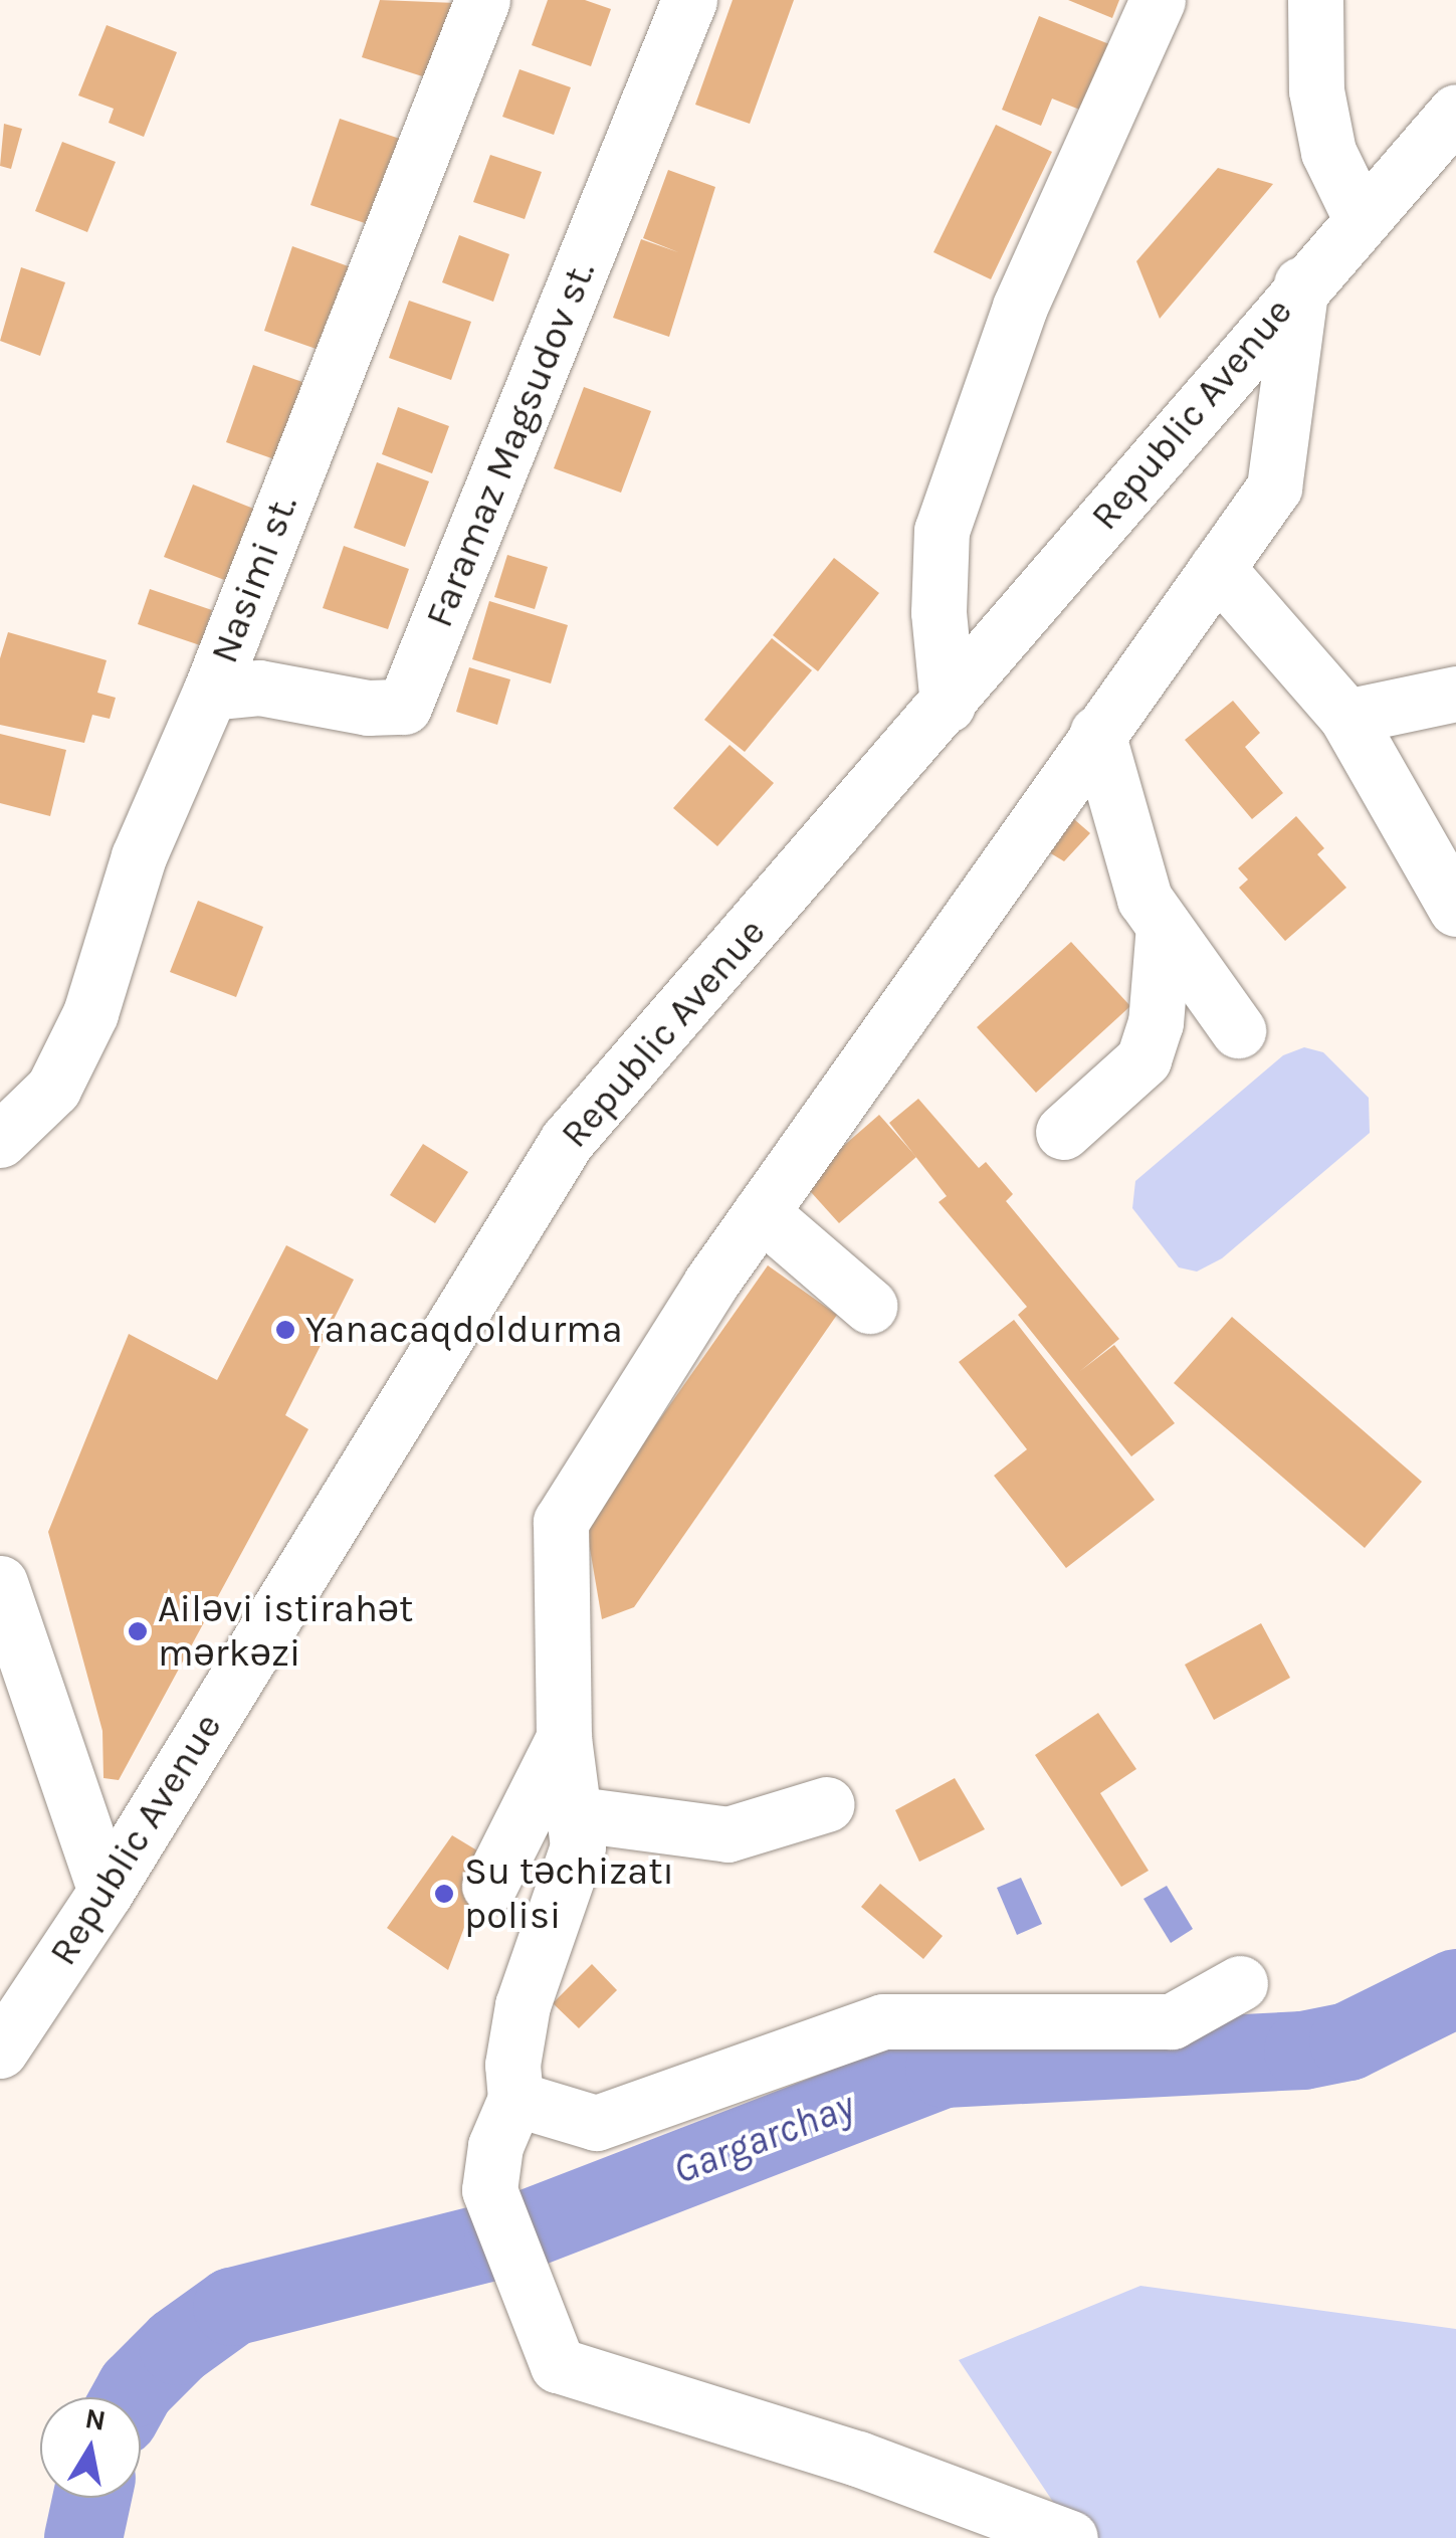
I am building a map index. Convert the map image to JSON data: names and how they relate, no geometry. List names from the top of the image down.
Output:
{
  "streets": {
    "street": ["Republic Avenue", "Faramaz Magsudov st.", "Nasimi st."]
  },
  "crossings": [
    ["Faramaz Magsudov st.", "Nasimi st."]
  ],
  "water": ["Gargarchay"],
  "places": ["Yanacaqdoldurma", "Ailəvi istirahət mərkəzi", "Su təchizatı polisi"],
  "north": "top"
}
